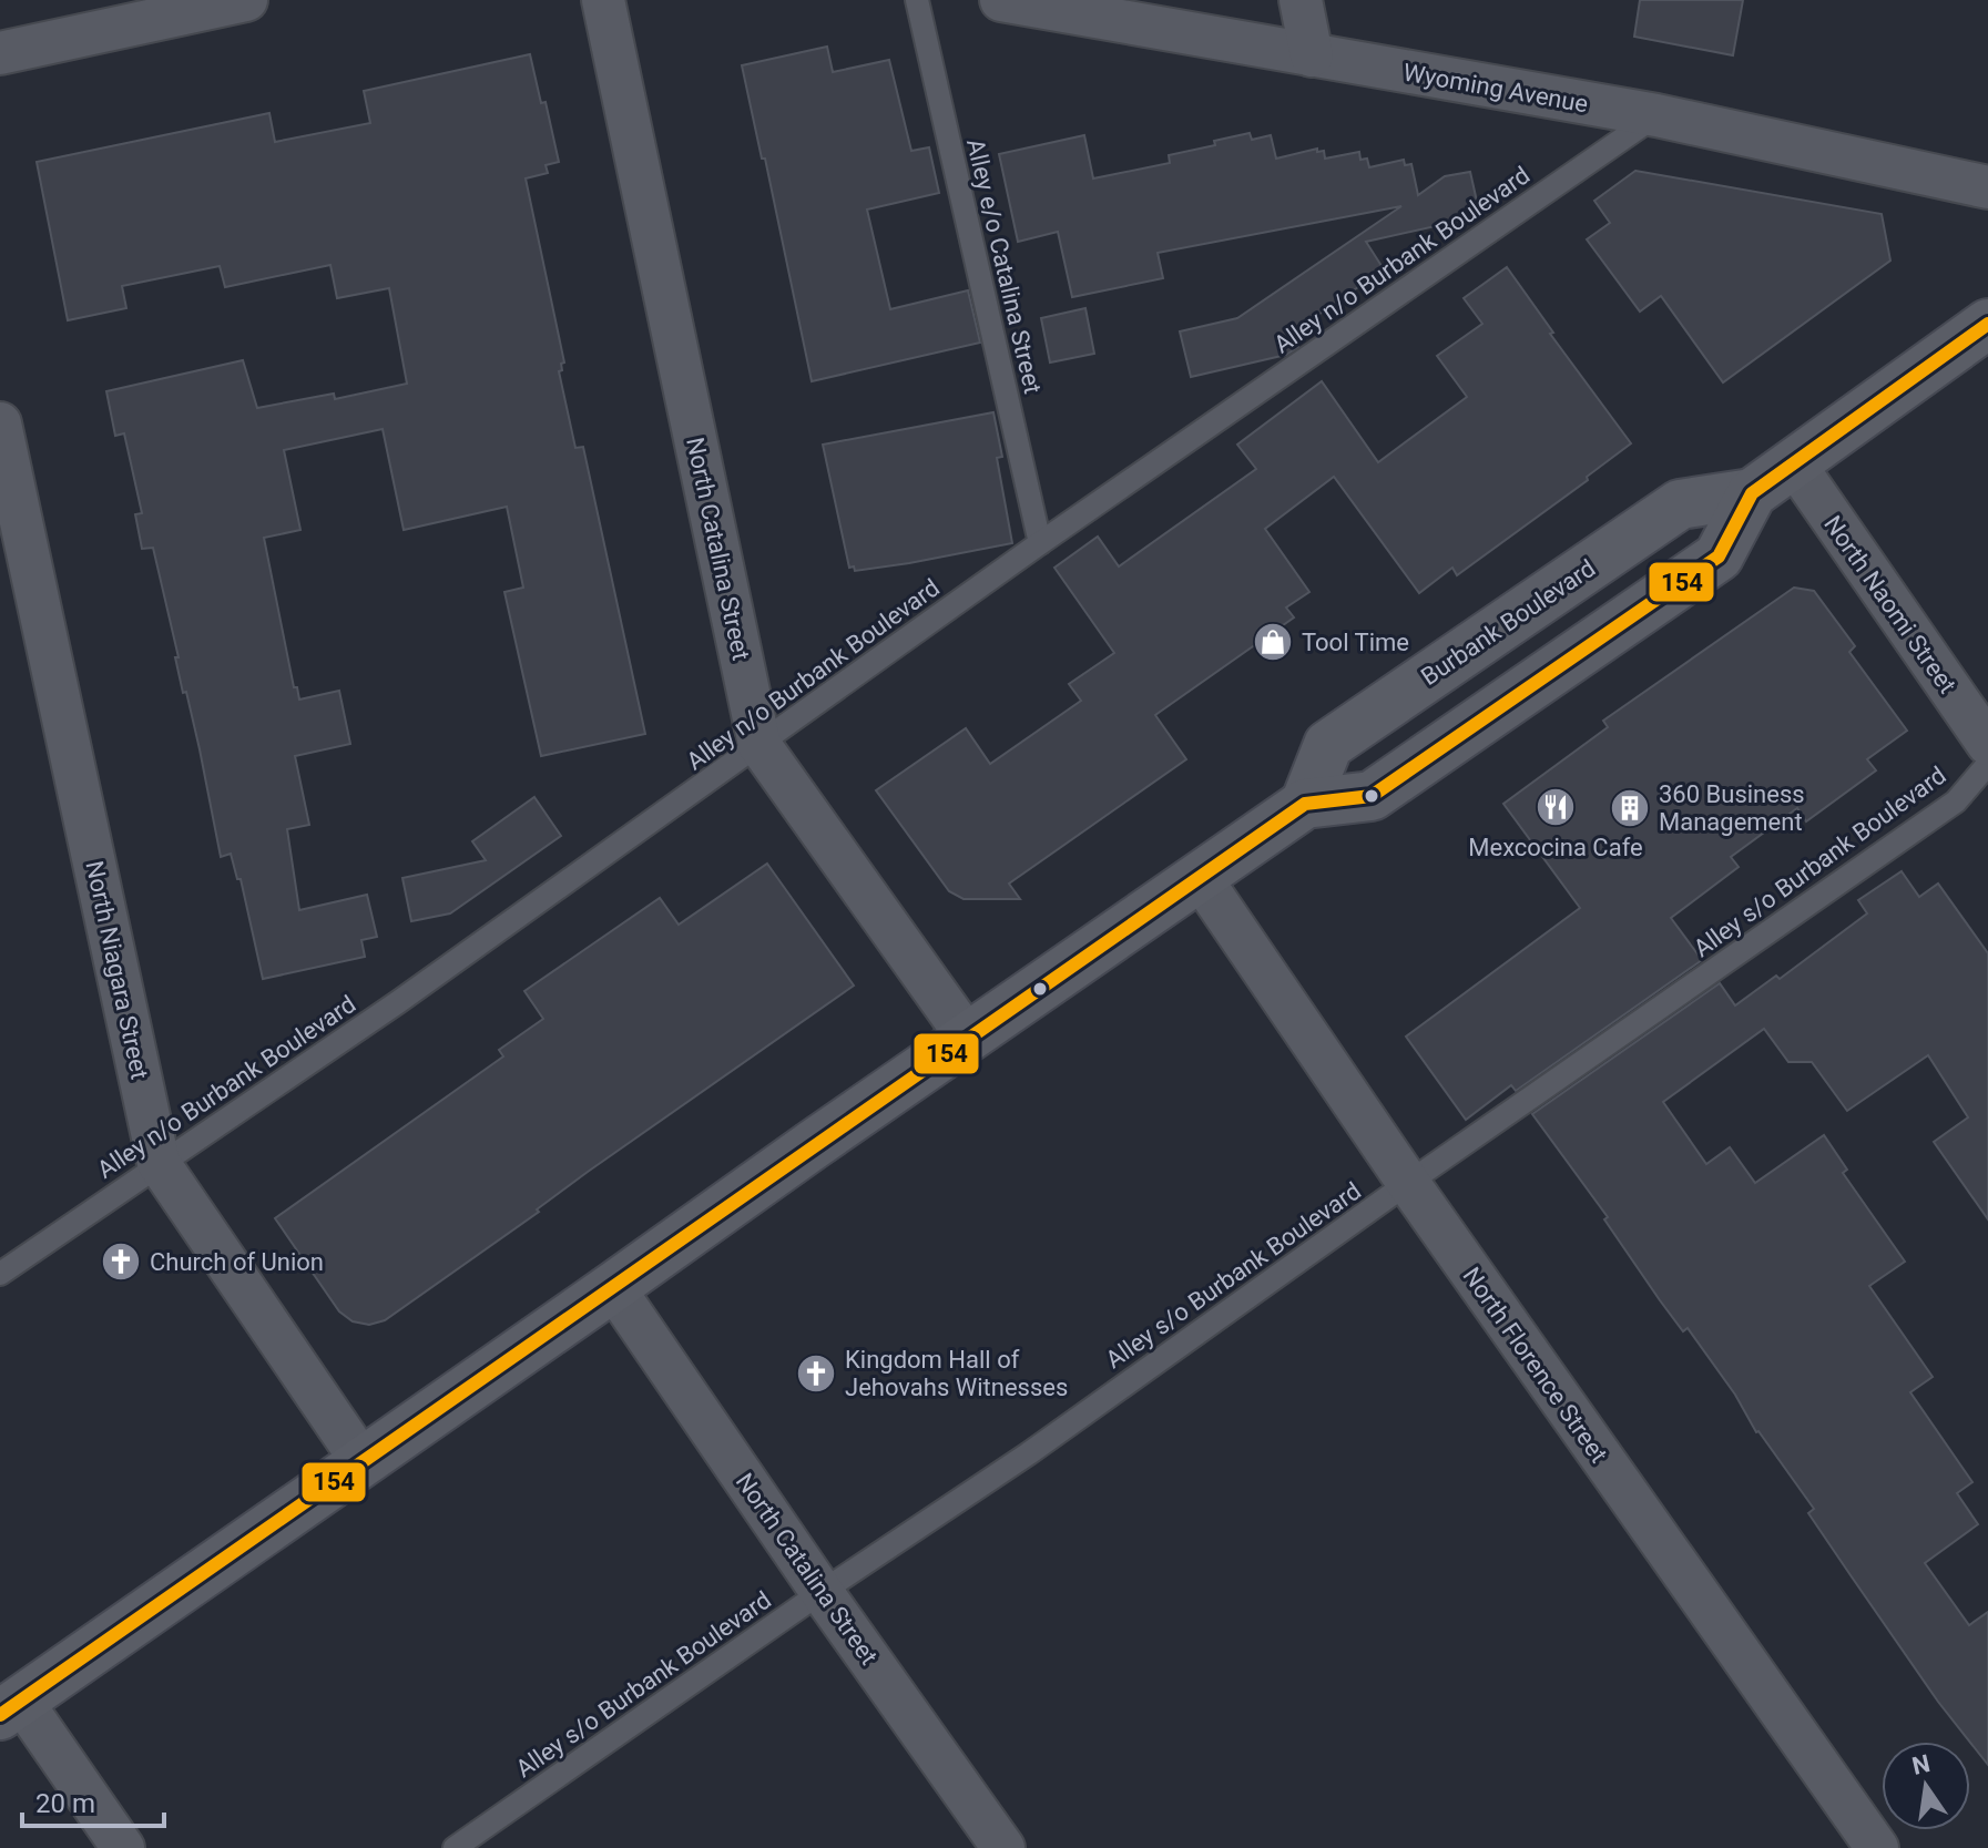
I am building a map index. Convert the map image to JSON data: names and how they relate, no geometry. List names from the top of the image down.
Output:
{
  "streets": {
    "main road": ["Burbank Boulevard"],
    "street": [
      "Wyoming Avenue",
      "North Catalina Street",
      "North Naomi Street",
      "North Niagara Street",
      "North Florence Street"
    ],
    "lane": ["Alley n/o Burbank Boulevard", "Alley e/o Catalina Street", "Alley s/o Burbank Boulevard"]
  },
  "crossings": [
    ["Wyoming Avenue", "Alley n/o Burbank Boulevard"],
    ["Alley n/o Burbank Boulevard", "Alley e/o Catalina Street"],
    ["Alley n/o Burbank Boulevard", "North Catalina Street"],
    ["Alley n/o Burbank Boulevard", "North Niagara Street"],
    ["North Catalina Street", "Burbank Boulevard"],
    ["North Catalina Street", "Alley s/o Burbank Boulevard"],
    ["North Naomi Street", "Burbank Boulevard"],
    ["Burbank Boulevard", "North Niagara Street"],
    ["Burbank Boulevard", "North Florence Street"],
    ["Alley s/o Burbank Boulevard", "North Florence Street"]
  ],
  "places": {
    "shop": ["Tool Time"],
    "restaurant": ["Mexcocina Cafe"],
    "building": ["360 Business Management"],
    "church": ["Church of Union", "Kingdom Hall of Jehovahs Witnesses"]
  },
  "lines": ["transit line 154"],
  "scale_bar": "20 m",
  "north": "top"
}
